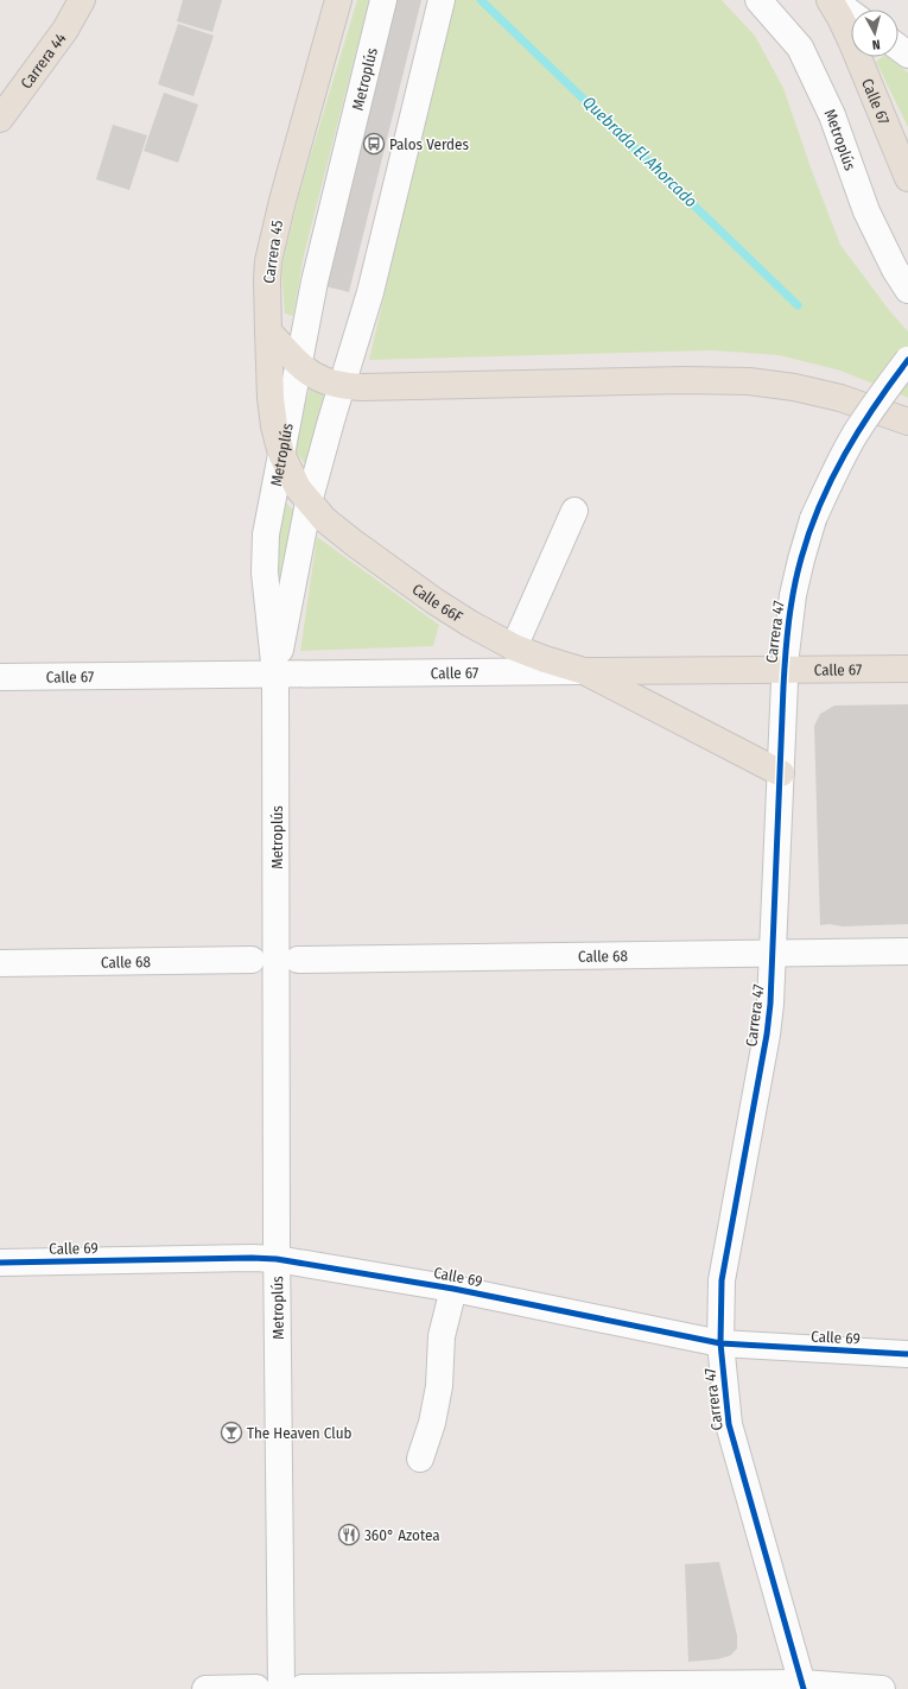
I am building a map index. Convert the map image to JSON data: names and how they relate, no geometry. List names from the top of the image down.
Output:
{
  "streets": {
    "main road": [
      "Carrera 44",
      "Calle 67",
      "Carrera 45",
      "Calle 66F"
    ],
    "street": [
      "Metroplús",
      "Carrera 47",
      "Calle 68",
      "Calle 69"
    ]
  },
  "crossings": [
    ["Metroplús", "Calle 67"],
    ["Metroplús", "Carrera 45"],
    ["Metroplús", "Calle 69"],
    ["Calle 67", "Calle 66F"],
    ["Calle 67", "Carrera 47"],
    ["Carrera 45", "Calle 66F"],
    ["Carrera 47", "Calle 68"],
    ["Carrera 47", "Calle 69"]
  ],
  "water": ["Quebrada El Ahorcado"],
  "places": {
    "bus stop": ["Palos Verdes"],
    "bar": ["The Heaven Club"],
    "restaurant": ["360° Azotea"]
  },
  "north": "bottom"
}
